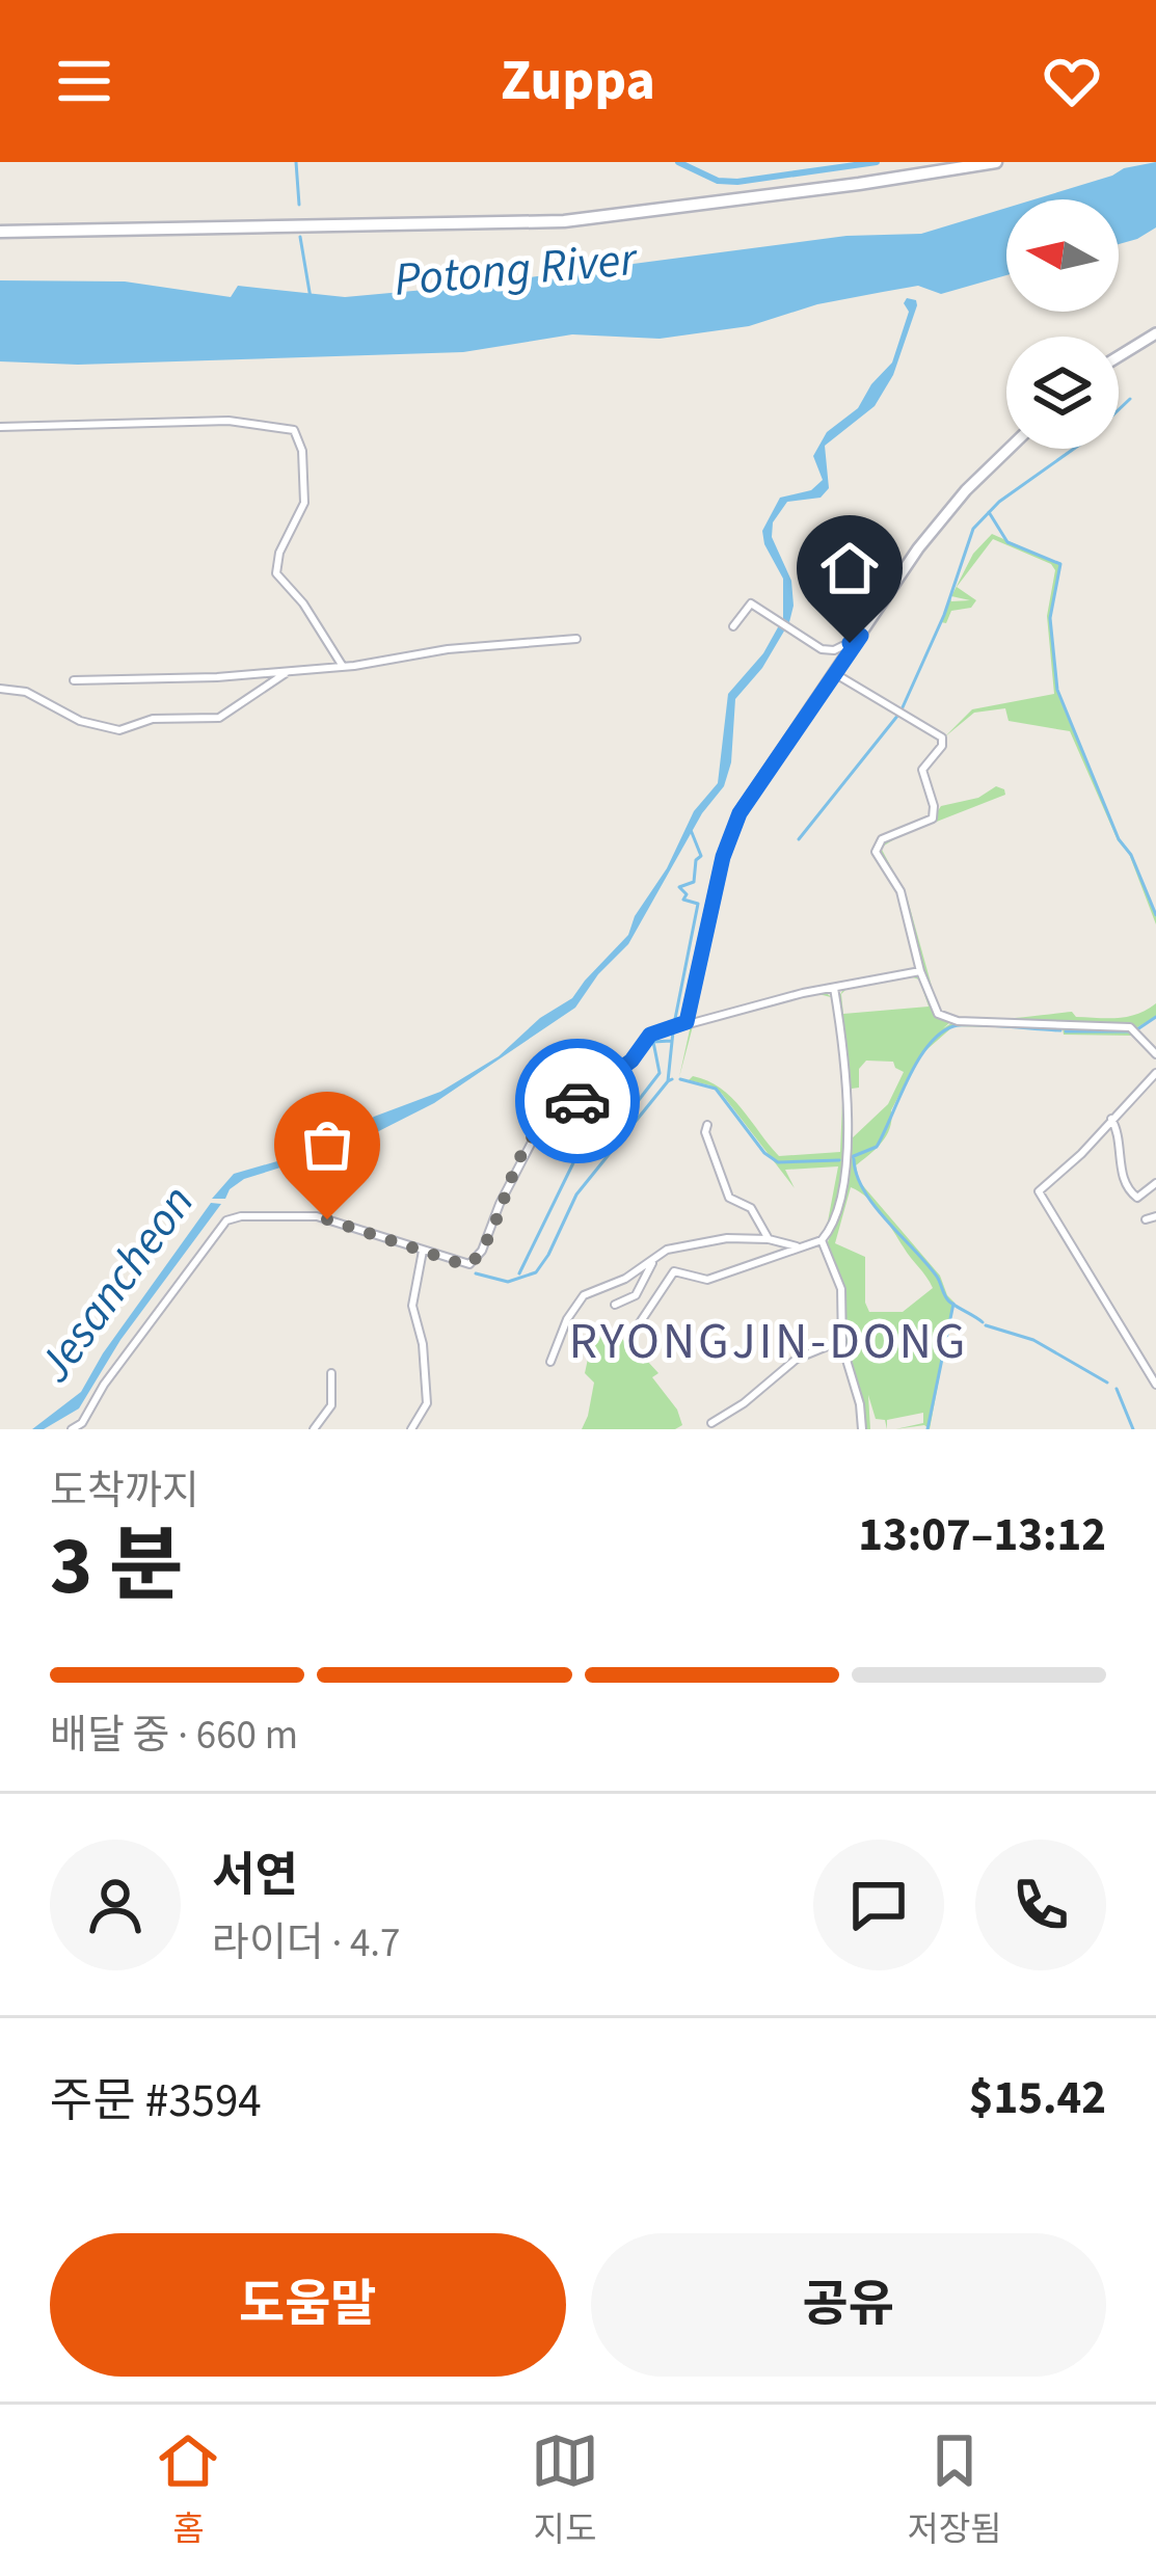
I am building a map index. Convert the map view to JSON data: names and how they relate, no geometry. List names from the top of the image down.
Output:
{
  "districts": ["RYONGJIN-DONG"],
  "water": ["Potong River", "Jesancheon"],
  "north": "left",
  "page": {
    "header": "Zuppa",
    "heading": ["3 분", "도착까지", "13:07–13:12"],
    "panel": [
      "서연",
      "라이더 · 4.7",
      "주문 #3594",
      "$15.42"
    ],
    "bar": "배달 중 · 660 m",
    "buttons": ["도움말", "공유"],
    "tabs": ["홈", "지도", "저장됨"]
  }
}
